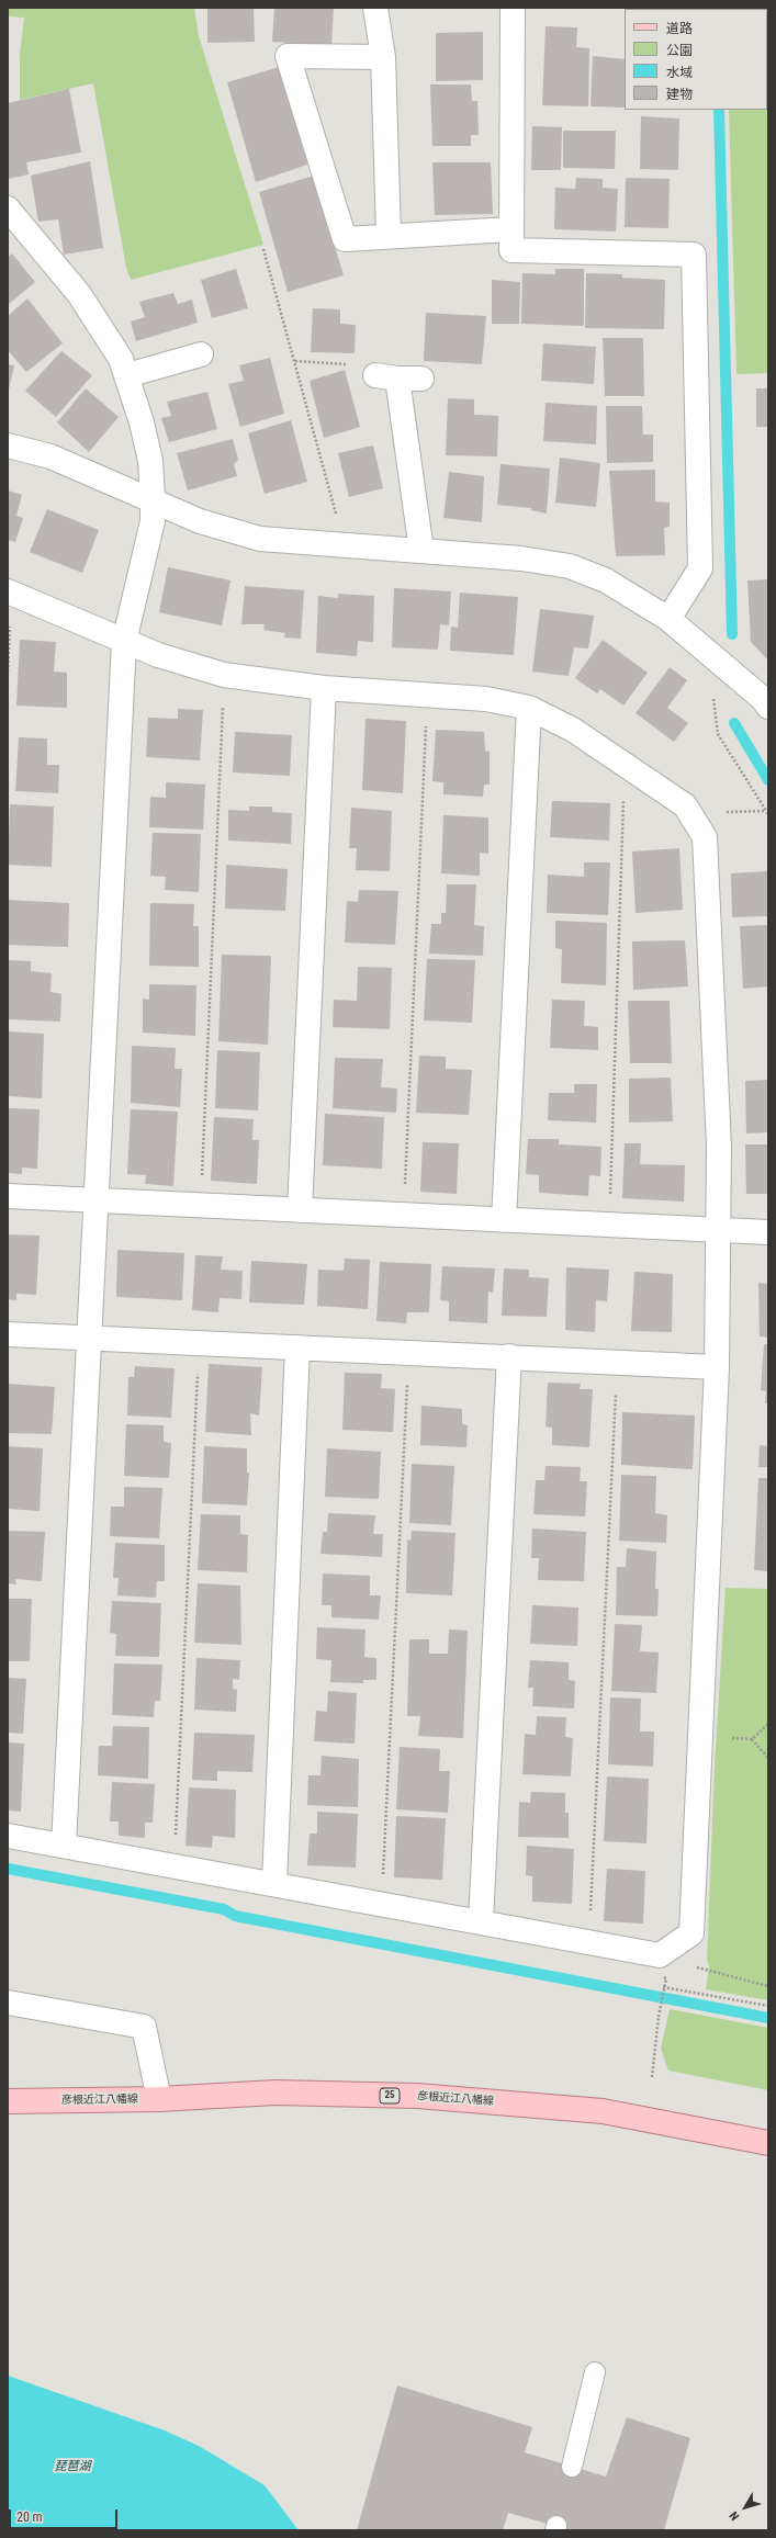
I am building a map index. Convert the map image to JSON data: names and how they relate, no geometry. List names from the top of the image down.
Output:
{
  "streets": {
    "main road": ["25", "彦根近江八幡線"]
  },
  "water": ["琵琶湖"],
  "legend": [
    "道路",
    "公園",
    "水域",
    "建物"
  ],
  "scale_bar": "20 m",
  "north": "bottom left"
}
